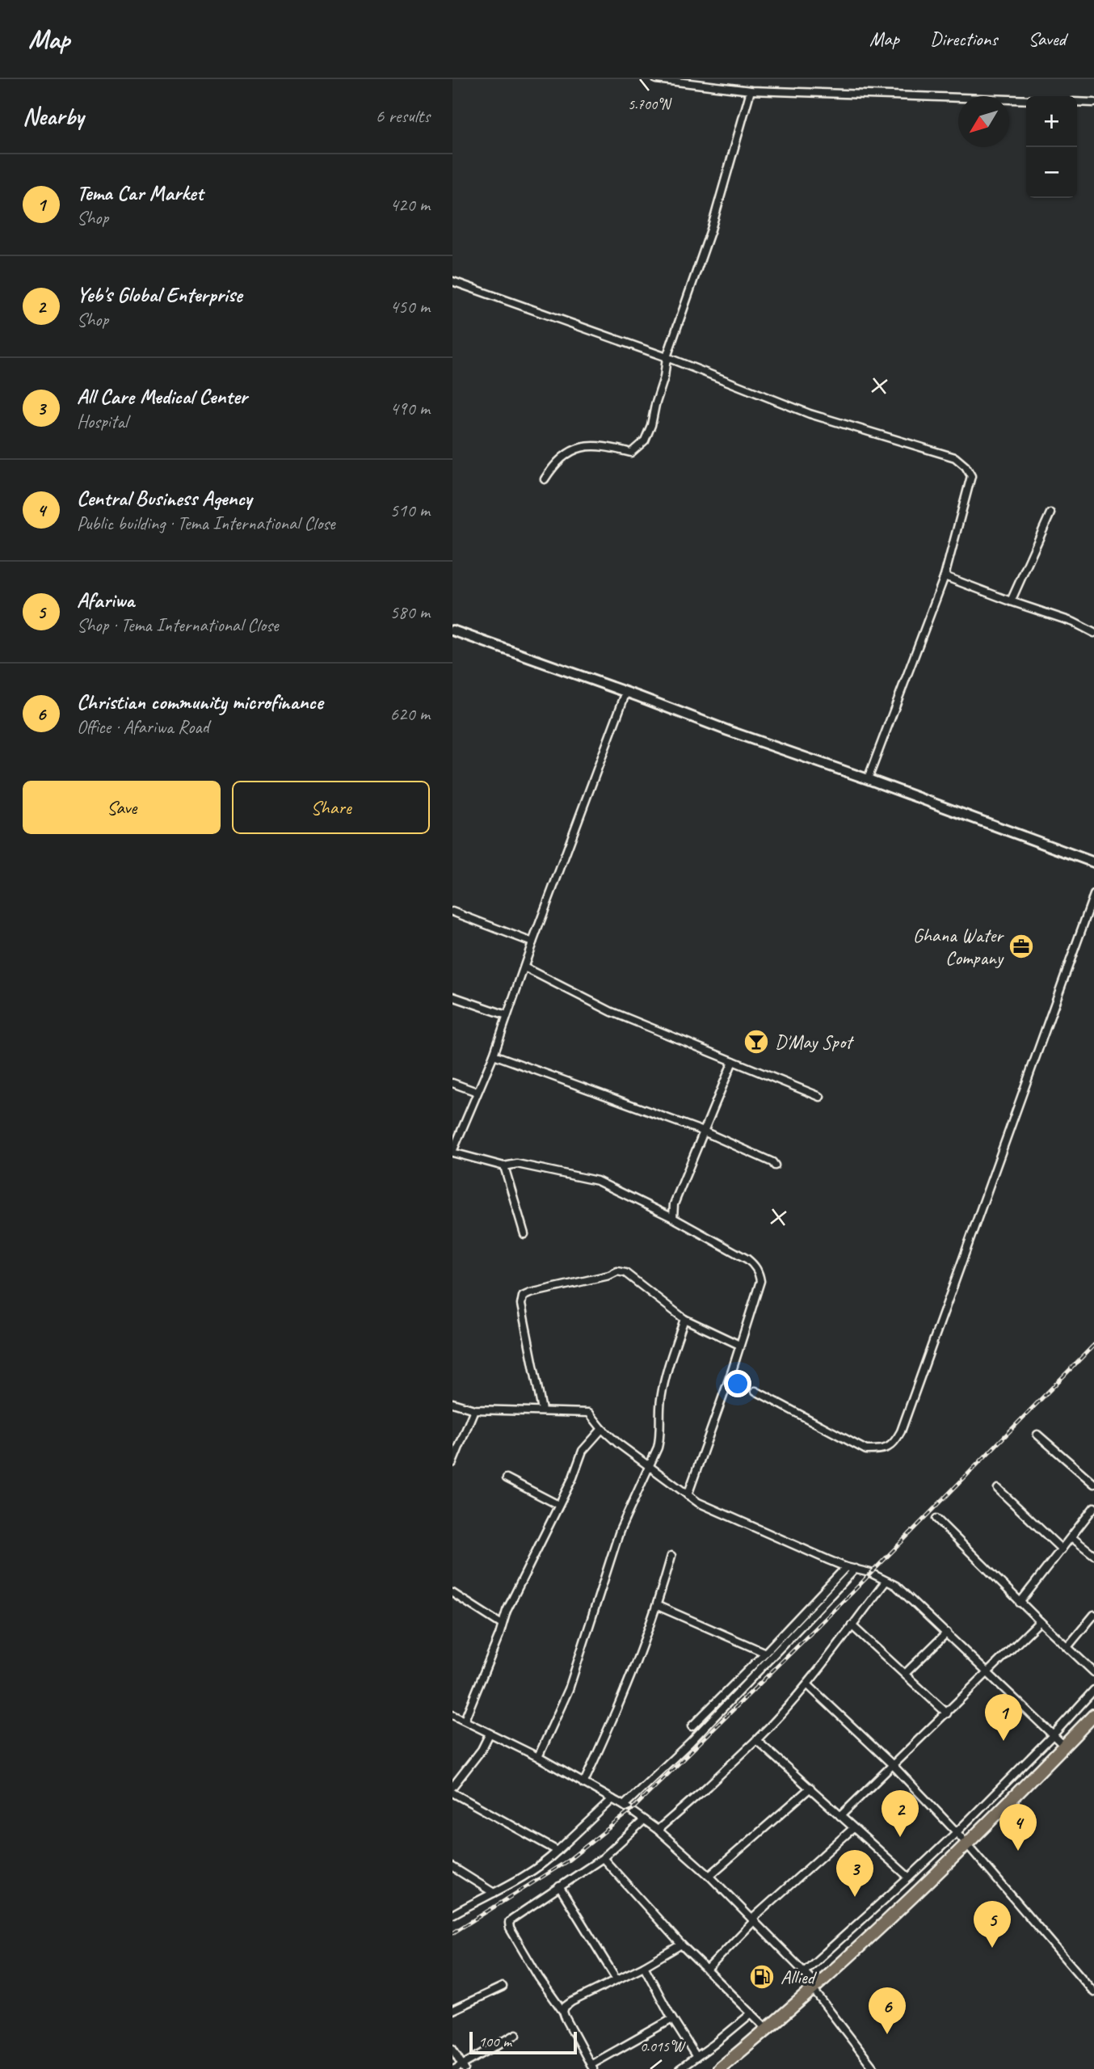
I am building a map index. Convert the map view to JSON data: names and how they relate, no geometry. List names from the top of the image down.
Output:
{
  "places": {
    "office": ["Ghana Water Company"],
    "bar": ["D'May Spot"],
    "fuel station": ["Allied"]
  },
  "scale_bar": "100 m",
  "north": "bottom left",
  "page": {
    "header": "Map",
    "nav": ["Map", "Directions", "Saved"],
    "heading": ["Nearby", "6 results"],
    "map_buttons": ["+", "−"],
    "list": [
      {
        "mark": "1",
        "name": "Tema Car Market",
        "note": "Shop",
        "value": "420 m"
      },
      {
        "mark": "2",
        "name": "Yeb's Global Enterprise",
        "note": "Shop",
        "value": "450 m"
      },
      {
        "mark": "3",
        "name": "All Care Medical Center",
        "note": "Hospital",
        "value": "490 m"
      },
      {
        "mark": "4",
        "name": "Central Business Agency",
        "note": "Public building · Tema International Close",
        "value": "510 m"
      },
      {
        "mark": "5",
        "name": "Afariwa",
        "note": "Shop · Tema International Close",
        "value": "580 m"
      },
      {
        "mark": "6",
        "name": "Christian community microfinance",
        "note": "Office · Afariwa Road",
        "value": "620 m"
      }
    ],
    "buttons": ["Save", "Share"],
    "pins": [
      "1",
      "2",
      "4",
      "3",
      "5",
      "6"
    ],
    "scale": "100 m"
  },
  "coordinates": ["5.700°N", "0.015°W"]
}
